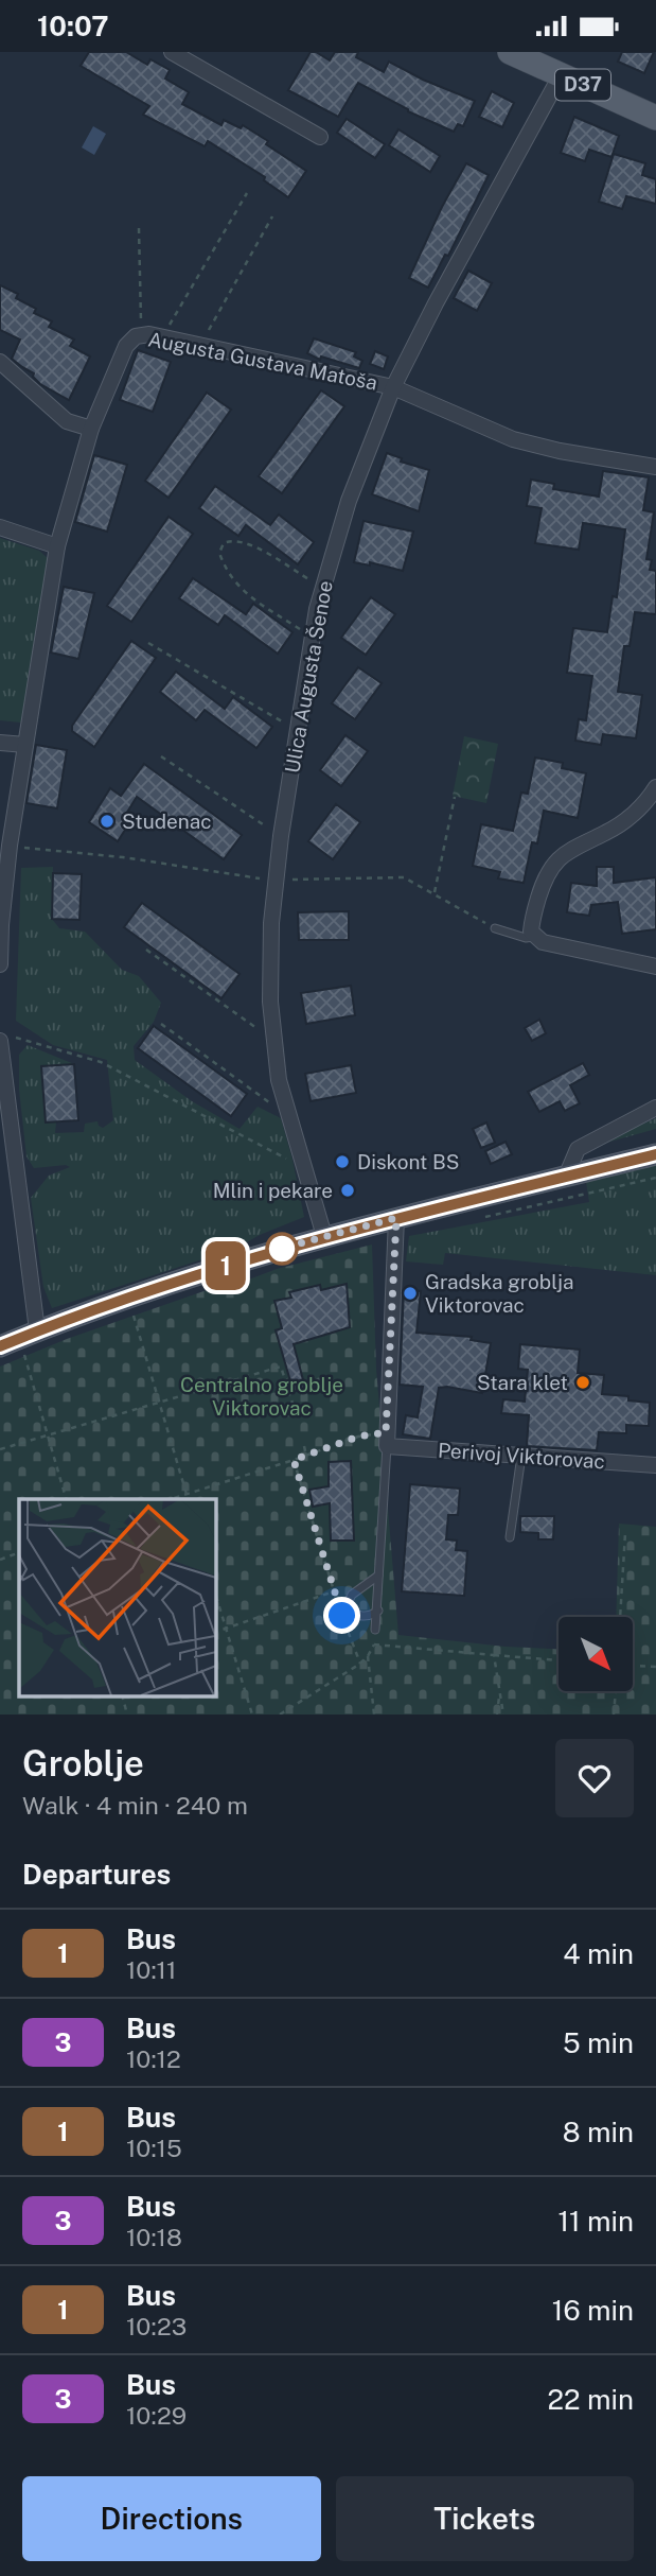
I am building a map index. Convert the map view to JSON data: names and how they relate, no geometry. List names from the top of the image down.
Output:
{
  "streets": {
    "main road": ["D37"],
    "street": ["Augusta Gustava Matoša", "Ulica Augusta Šenoe", "Perivoj Viktorovac"]
  },
  "crossings": [
    ["D37", "Ulica Augusta Šenoe"],
    ["Augusta Gustava Matoša", "Ulica Augusta Šenoe"]
  ],
  "parks": ["Centralno groblje Viktorovac"],
  "places": [
    "Studenac",
    "Diskont BS",
    "Mlin i pekare",
    "Gradska groblja Viktorovac",
    "Stara klet"
  ],
  "lines": ["bus line 1"],
  "north": "bottom right",
  "page": {
    "status": "10:07",
    "on_map": "1",
    "heading": [
      ["Groblje", "Walk · 4 min · 240 m"],
      "Departures"
    ],
    "list": [
      {
        "mark": "1",
        "name": "Bus",
        "note": "10:11",
        "value": "4 min"
      },
      {
        "mark": "3",
        "name": "Bus",
        "note": "10:12",
        "value": "5 min"
      },
      {
        "mark": "1",
        "name": "Bus",
        "note": "10:15",
        "value": "8 min"
      },
      {
        "mark": "3",
        "name": "Bus",
        "note": "10:18",
        "value": "11 min"
      },
      {
        "mark": "1",
        "name": "Bus",
        "note": "10:23",
        "value": "16 min"
      },
      {
        "mark": "3",
        "name": "Bus",
        "note": "10:29",
        "value": "22 min"
      }
    ],
    "buttons": ["Directions", "Tickets"]
  }
}
